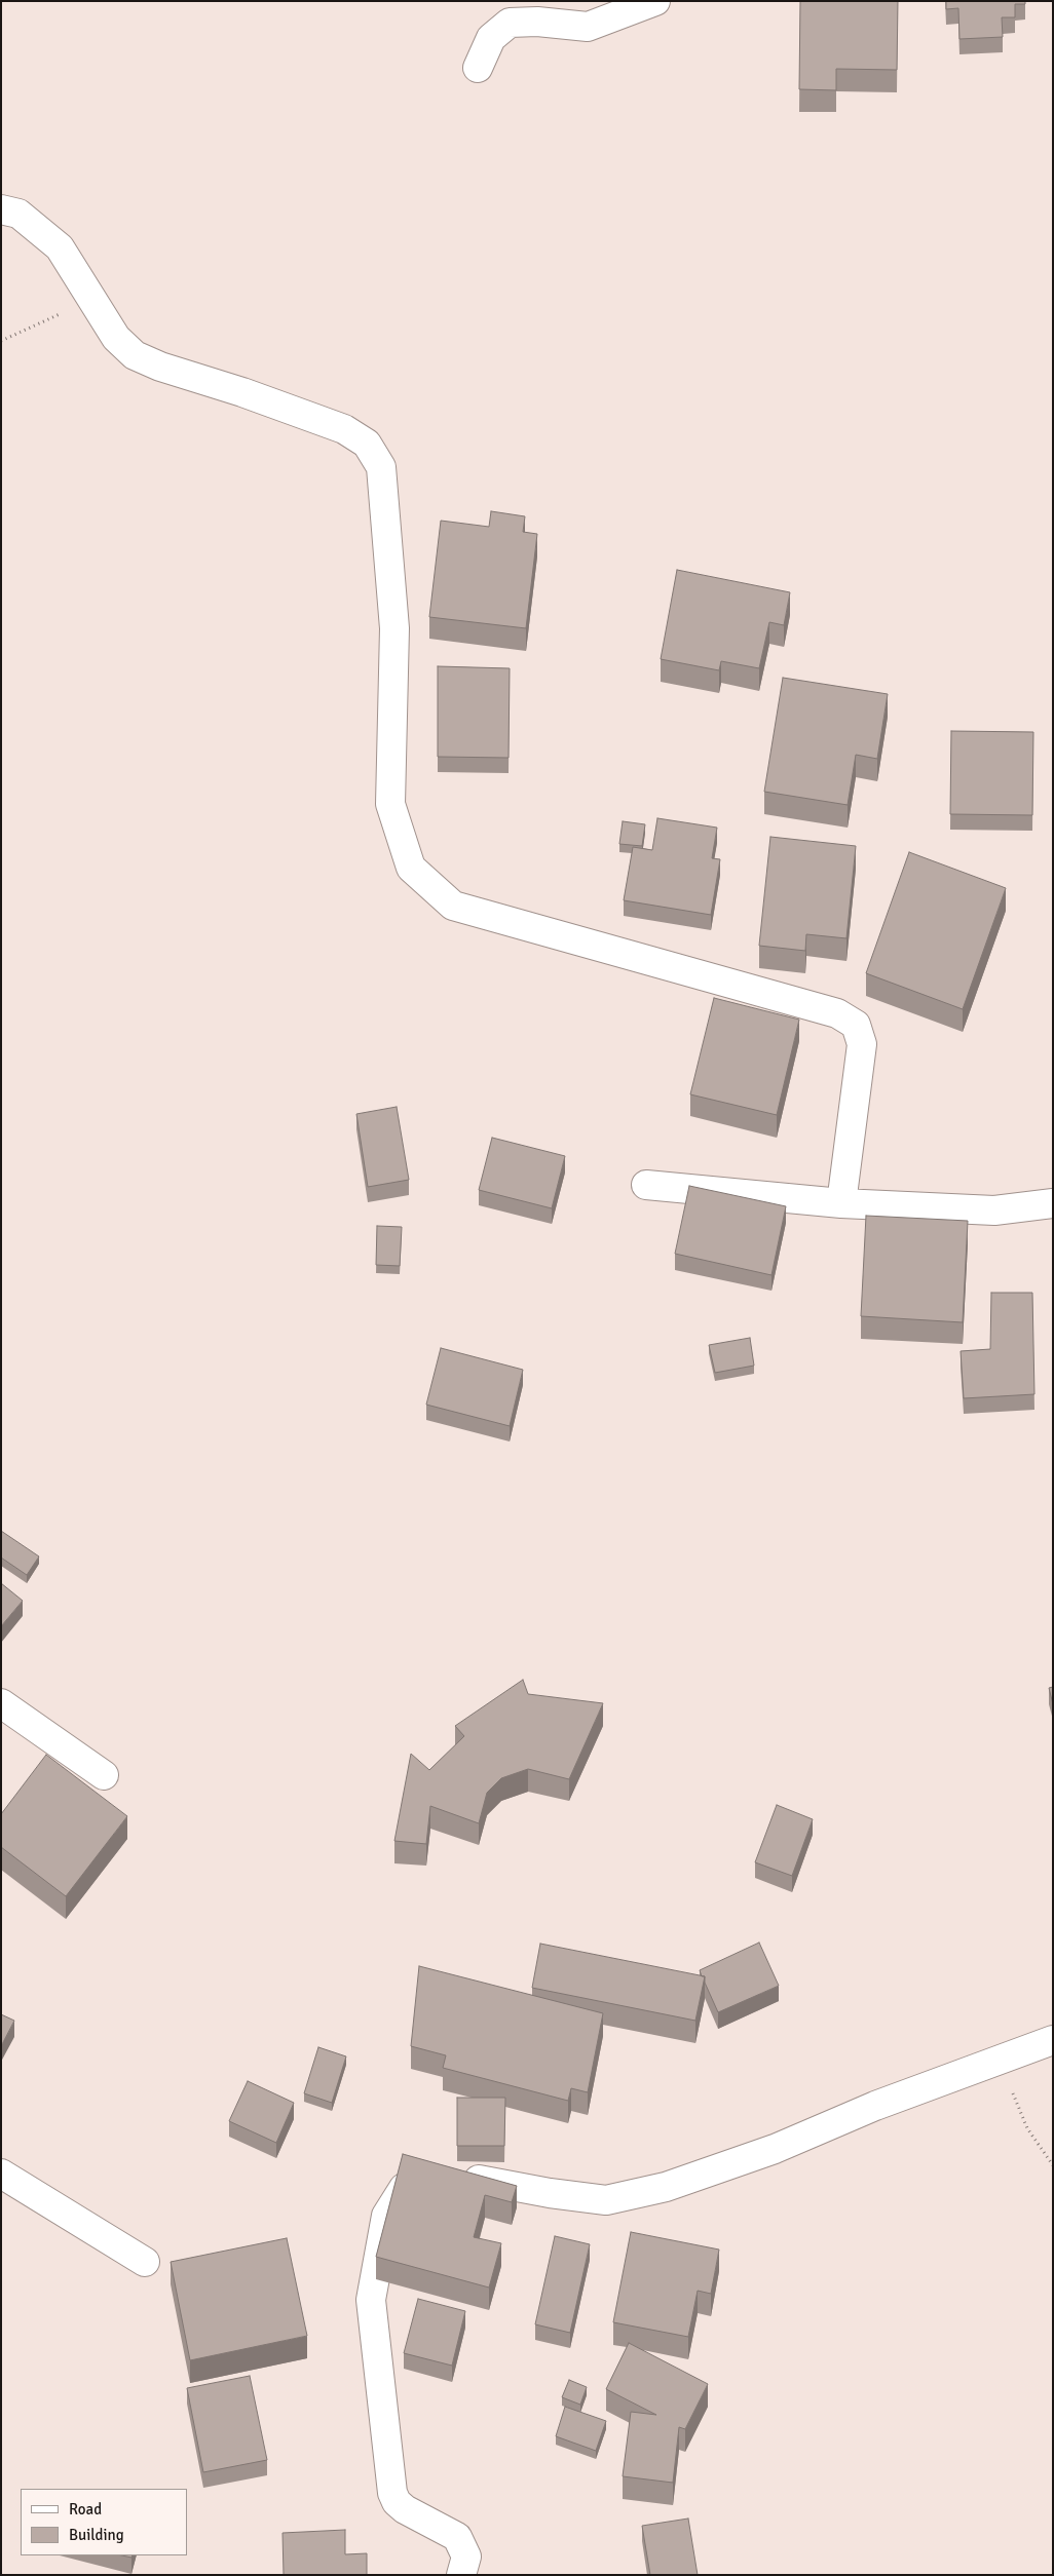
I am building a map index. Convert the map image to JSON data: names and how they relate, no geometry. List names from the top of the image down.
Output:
{
  "legend": ["Road", "Building"]
}
